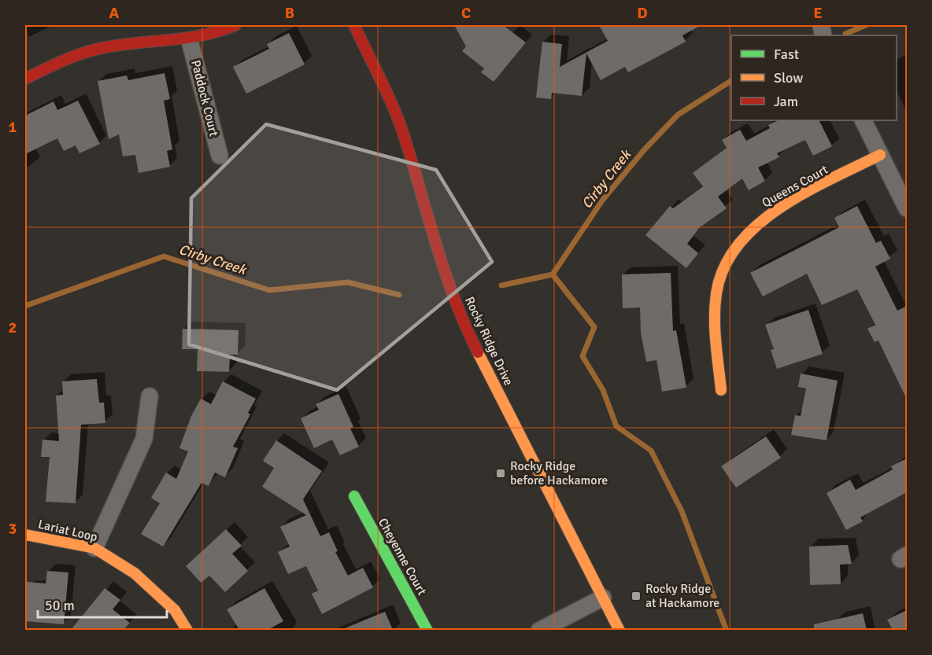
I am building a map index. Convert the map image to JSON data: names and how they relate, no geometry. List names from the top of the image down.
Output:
{
  "streets": {
    "street": [
      "Paddock Court",
      "Queens Court",
      "Rocky Ridge Drive",
      "Lariat Loop",
      "Cheyenne Court"
    ]
  },
  "water": ["Cirby Creek"],
  "places": {
    "transit": ["Rocky Ridge before Hackamore", "Rocky Ridge at Hackamore"]
  },
  "legend": ["Fast", "Slow", "Jam"],
  "scale_bar": "50 m",
  "grid": {
    "columns": [
      "A",
      "B",
      "C",
      "D",
      "E"
    ],
    "rows": ["1", "2", "3"]
  }
}
